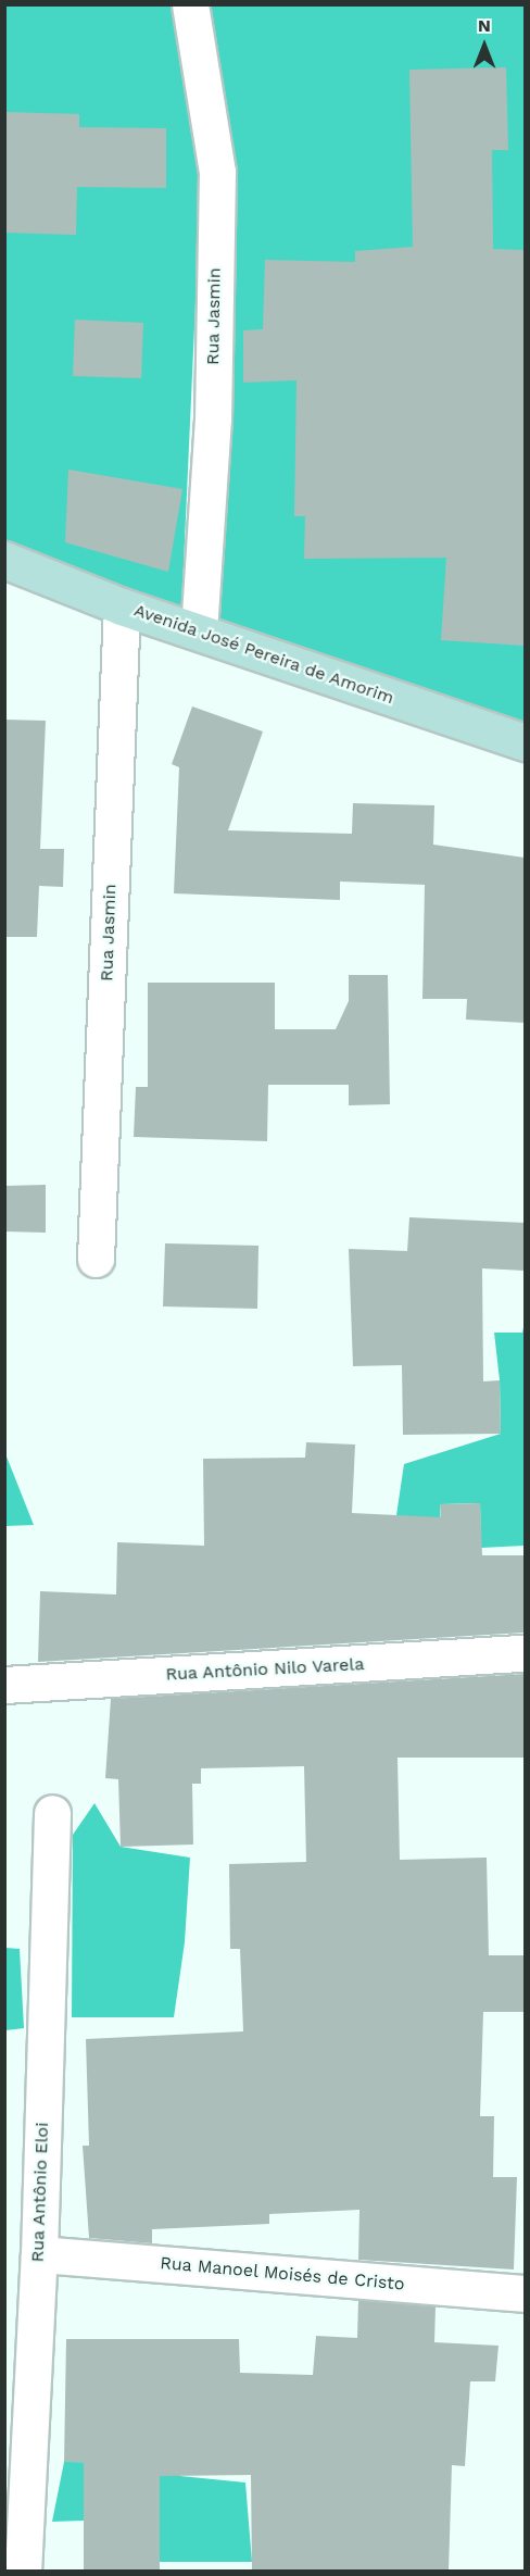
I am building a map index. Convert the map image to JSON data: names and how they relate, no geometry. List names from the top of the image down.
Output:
{
  "streets": {
    "main road": ["Avenida José Pereira de Amorim"],
    "street": [
      "Rua Jasmin",
      "Rua Antônio Nilo Varela",
      "Rua Antônio Eloi",
      "Rua Manoel Moisés de Cristo"
    ]
  },
  "crossings": [
    ["Rua Jasmin", "Avenida José Pereira de Amorim"],
    ["Rua Antônio Eloi", "Rua Manoel Moisés de Cristo"]
  ],
  "north": "top"
}
